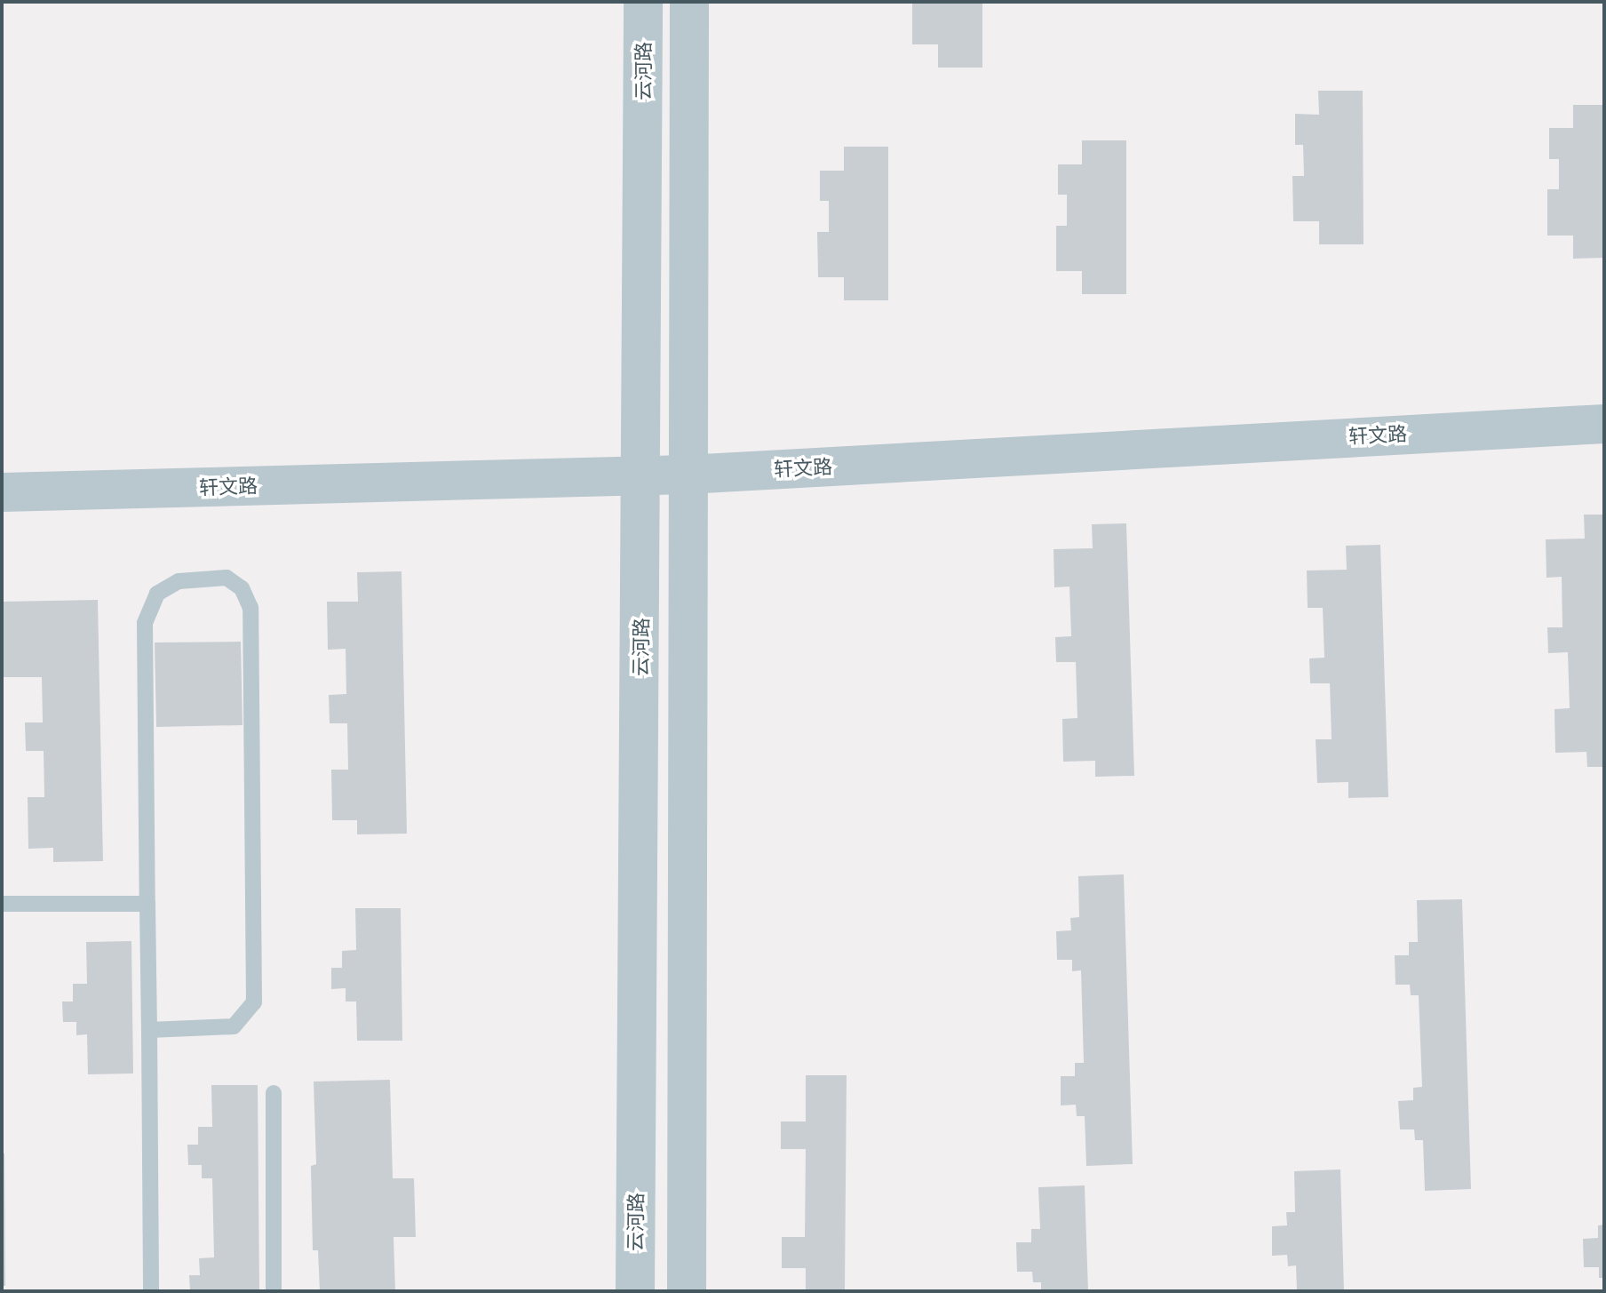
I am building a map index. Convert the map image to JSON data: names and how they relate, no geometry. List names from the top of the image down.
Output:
{
  "streets": {
    "street": ["云河路", "轩文路"]
  },
  "crossings": [
    ["云河路", "轩文路"]
  ]
}
